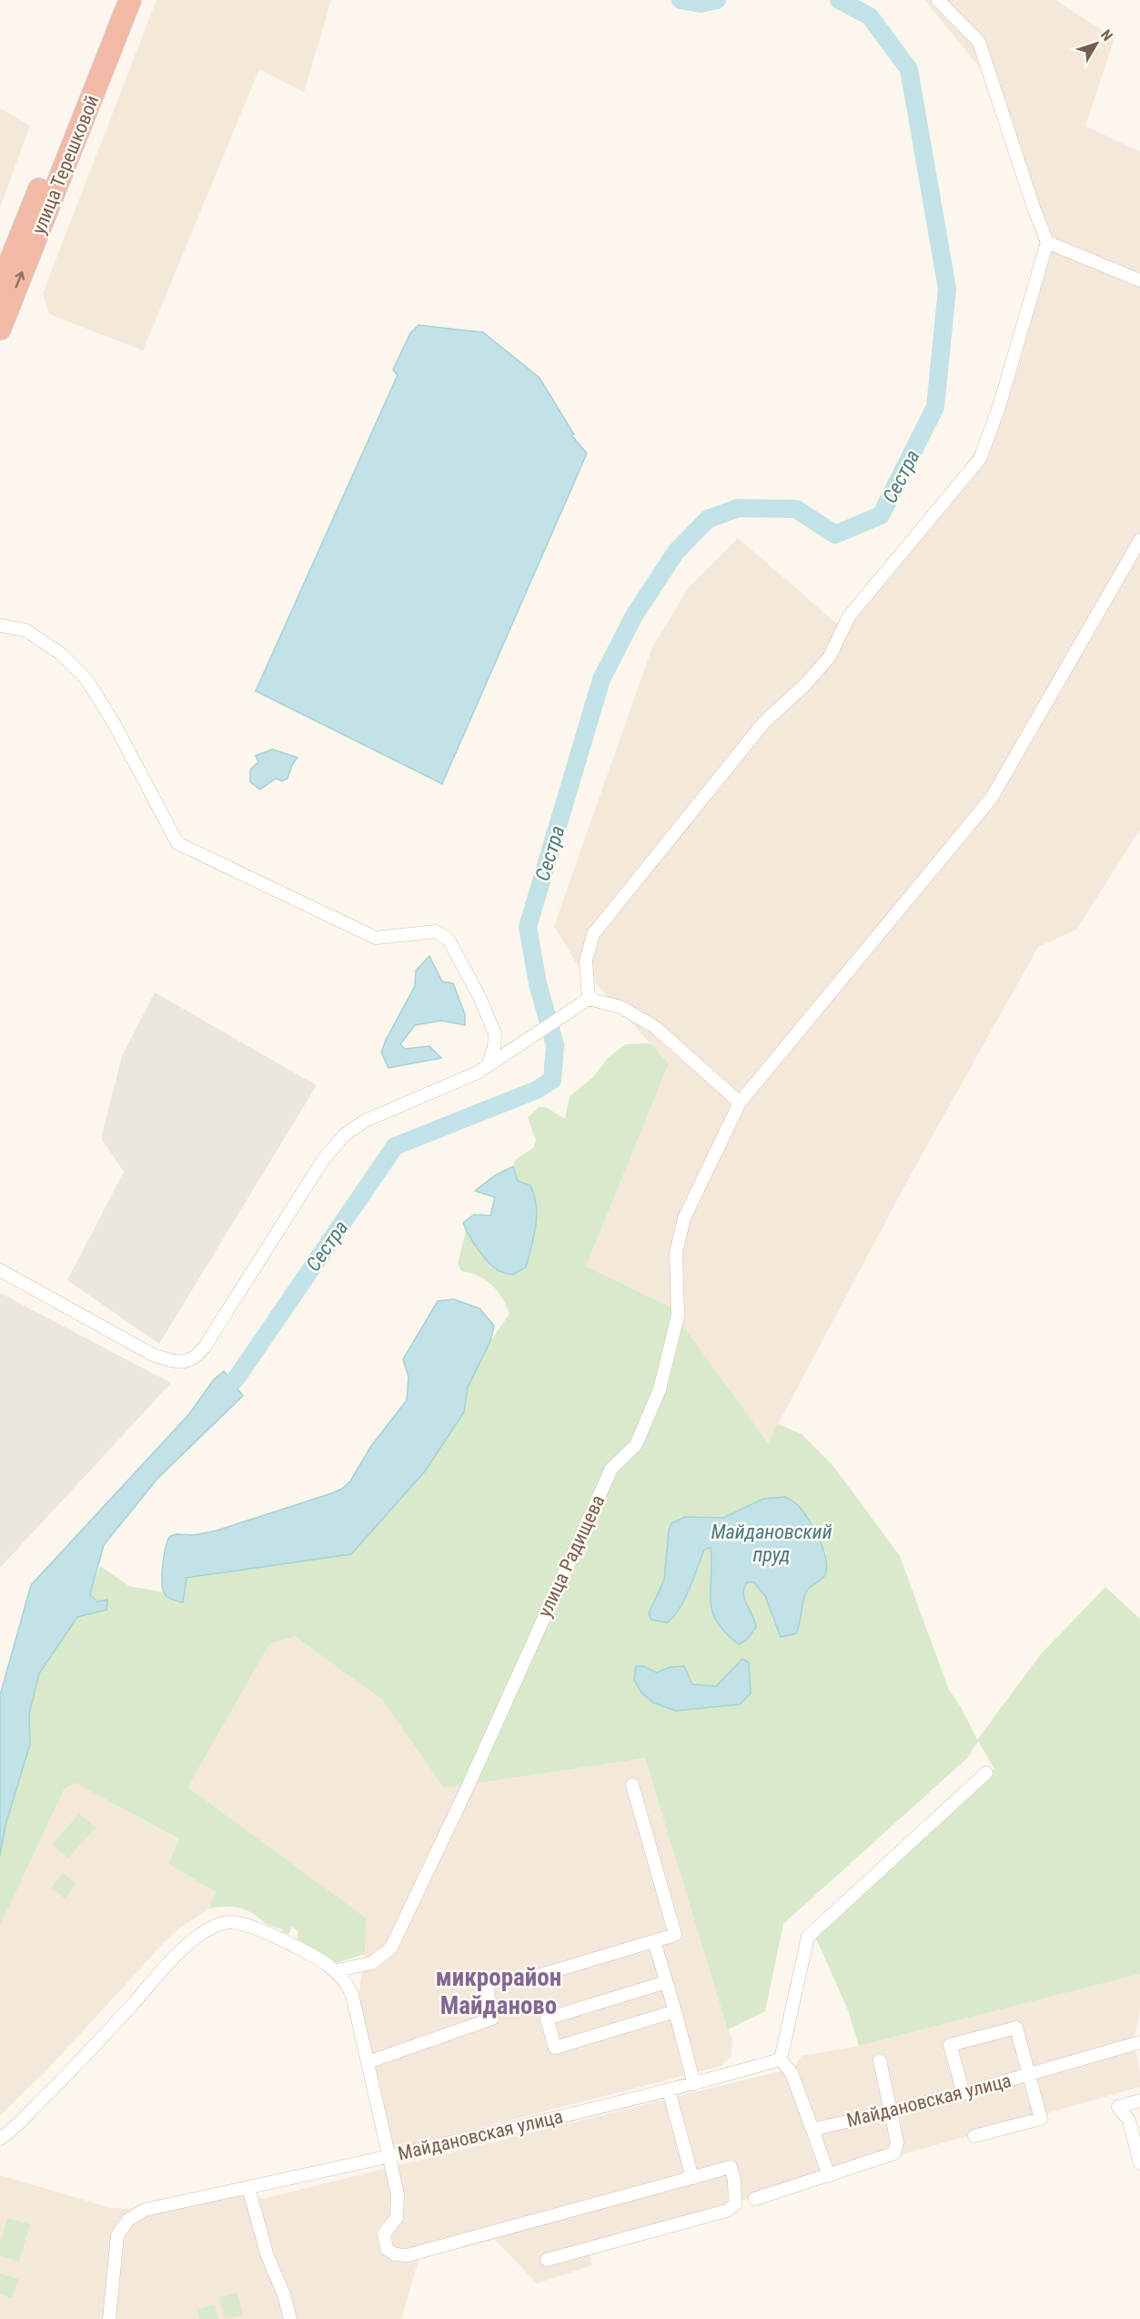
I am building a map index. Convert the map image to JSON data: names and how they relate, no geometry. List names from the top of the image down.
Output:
{
  "streets": {
    "highway": ["улица Терешковой"],
    "street": ["улица Радищева", "Майдановская улица"]
  },
  "crossings": [
    ["улица Радищева", "Майдановская улица"]
  ],
  "districts": ["микрорайон Майданово"],
  "water": ["Сестра", "Майдановский пруд"],
  "north": "top right"
}
